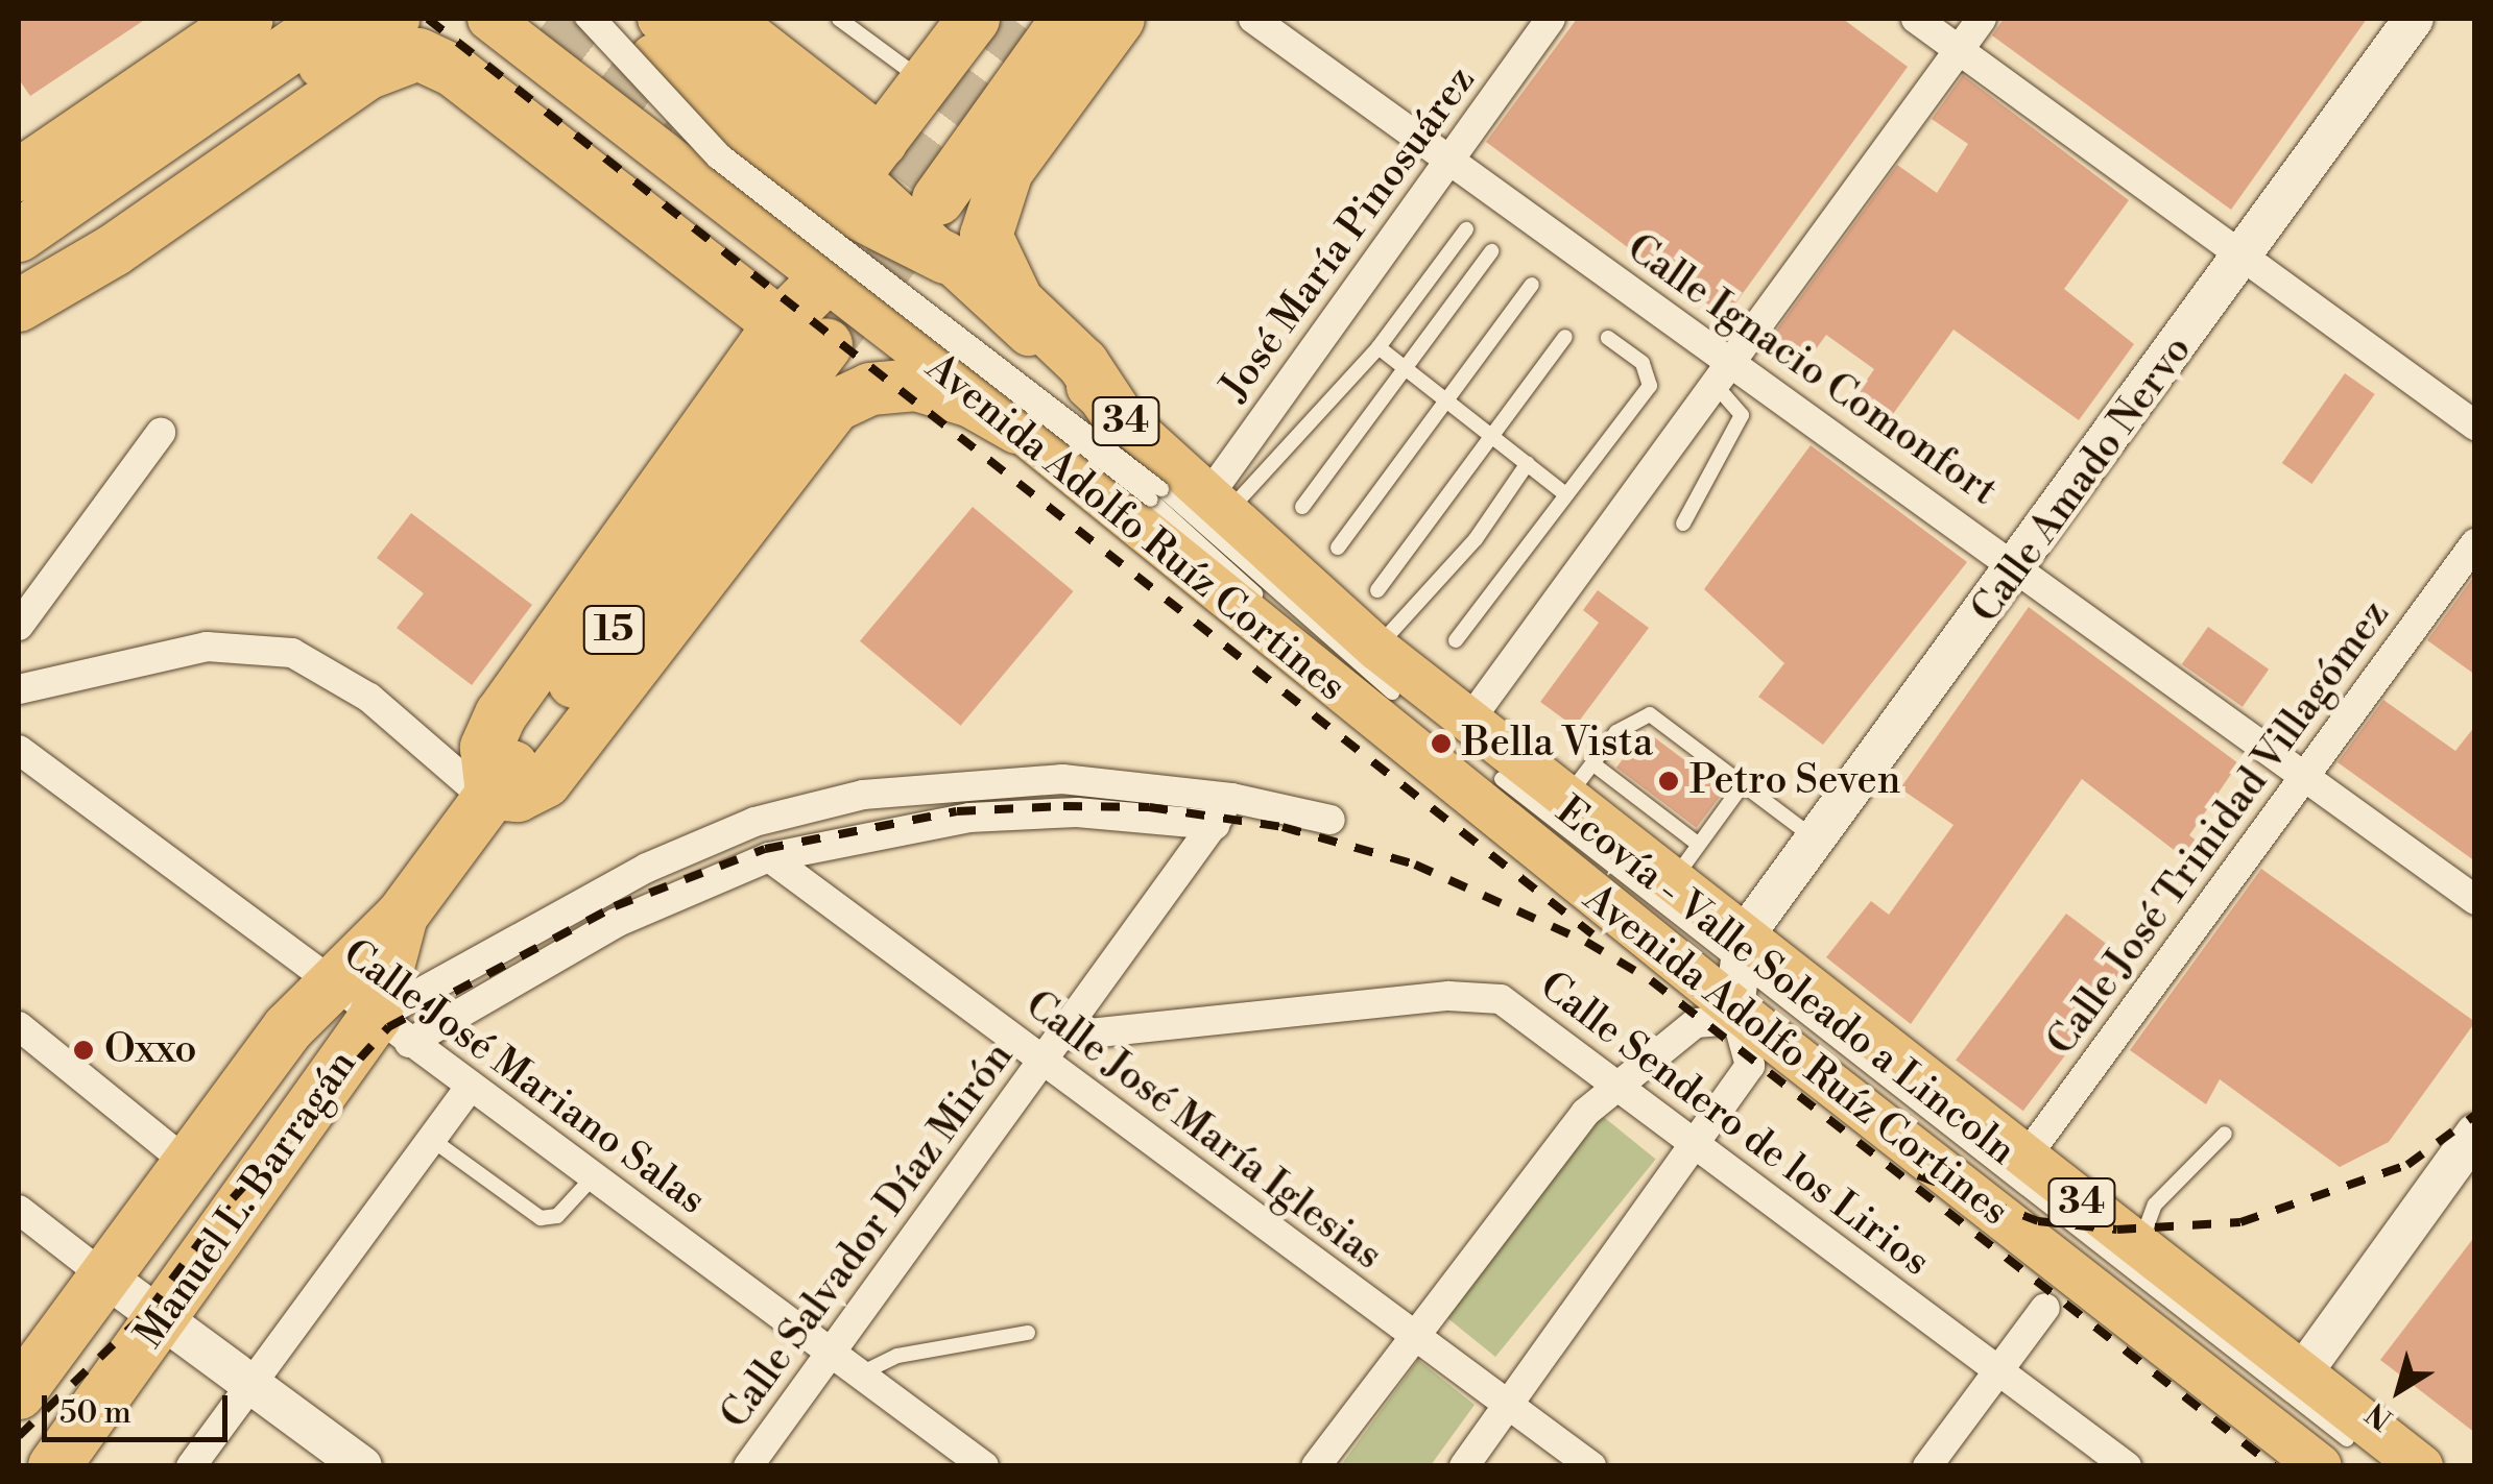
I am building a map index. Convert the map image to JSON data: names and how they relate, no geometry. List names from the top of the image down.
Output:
{
  "streets": {
    "highway": ["15", "Manuel L. Barragán"],
    "main road": ["34", "Avenida Adolfo Ruíz Cortines"],
    "street": [
      "José María Pinosuárez",
      "Calle Ignacio Comonfort",
      "Calle Amado Nervo",
      "Calle José Trinidad Villagómez",
      "Calle José Mariano Salas",
      "Calle Sendero de los Lirios",
      "Calle José María Iglesias",
      "Calle Salvador Díaz Mirón"
    ],
    "lane": ["Ecovía - Valle Soleado a Lincoln"]
  },
  "crossings": [
    ["José María Pinosuárez", "Calle Ignacio Comonfort"],
    ["José María Pinosuárez", "Avenida Adolfo Ruíz Cortines"],
    ["Calle Ignacio Comonfort", "Calle Amado Nervo"],
    ["Calle Ignacio Comonfort", "Calle José Trinidad Villagómez"],
    ["Calle Amado Nervo", "Avenida Adolfo Ruíz Cortines"],
    ["Calle Amado Nervo", "Ecovía - Valle Soleado a Lincoln"],
    ["Avenida Adolfo Ruíz Cortines", "Calle José Trinidad Villagómez"],
    ["Avenida Adolfo Ruíz Cortines", "Ecovía - Valle Soleado a Lincoln"],
    ["Calle José Mariano Salas", "Manuel L. Barragán"],
    ["Calle José Mariano Salas", "Calle Salvador Díaz Mirón"],
    ["Calle Sendero de los Lirios", "Calle José María Iglesias"],
    ["Calle Sendero de los Lirios", "Calle Salvador Díaz Mirón"],
    ["Calle José María Iglesias", "Calle Salvador Díaz Mirón"]
  ],
  "places": ["Bella Vista", "Petro Seven", "Oxxo"],
  "scale_bar": "50 m",
  "north": "bottom left"
}
